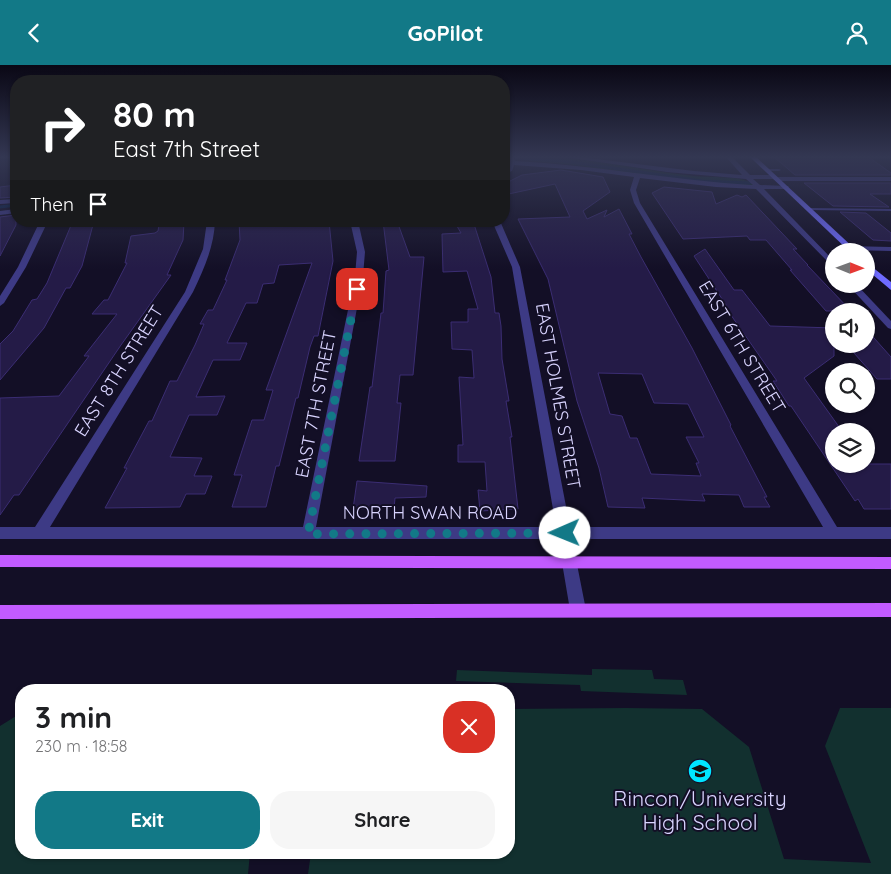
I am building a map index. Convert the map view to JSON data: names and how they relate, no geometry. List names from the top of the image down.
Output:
{
  "streets": {
    "street": [
      "EAST 6TH STREET",
      "EAST 8TH STREET",
      "EAST HOLMES STREET",
      "EAST 7TH STREET",
      "NORTH SWAN ROAD"
    ]
  },
  "crossings": [
    ["EAST 6TH STREET", "NORTH SWAN ROAD"],
    ["EAST 8TH STREET", "NORTH SWAN ROAD"],
    ["EAST HOLMES STREET", "NORTH SWAN ROAD"],
    ["EAST 7TH STREET", "NORTH SWAN ROAD"]
  ],
  "places": {
    "school or university": ["Rincon/University High School"]
  },
  "north": "right",
  "page": {
    "header": "GoPilot",
    "turn": ["80 m", "East 7th Street"],
    "then": "Then",
    "heading": ["3 min", "230 m · 18:58"],
    "buttons": ["Exit", "Share"]
  }
}
